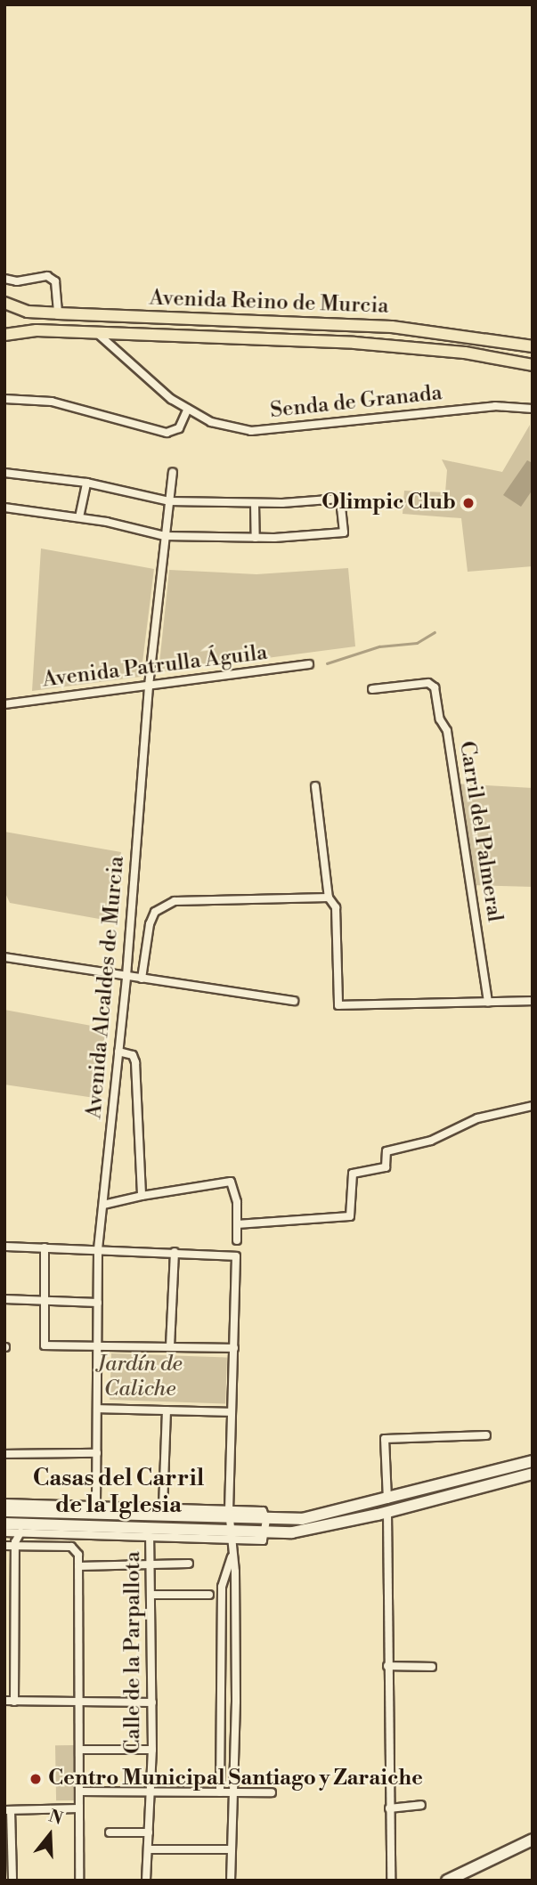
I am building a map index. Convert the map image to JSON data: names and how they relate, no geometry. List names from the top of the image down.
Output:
{
  "streets": {
    "main road": ["Avenida Reino de Murcia"],
    "street": [
      "Senda de Granada",
      "Avenida Patrulla Águila",
      "Carril del Palmeral",
      "Avenida Alcaldes de Murcia",
      "Calle de la Parpallota"
    ]
  },
  "crossings": [
    ["Avenida Reino de Murcia", "Senda de Granada"],
    ["Avenida Patrulla Águila", "Avenida Alcaldes de Murcia"]
  ],
  "districts": ["Casas del Carril de la Iglesia"],
  "parks": ["Jardín de Caliche"],
  "places": ["Olimpic Club", "Centro Municipal Santiago y Zaraiche"],
  "north": "top"
}
